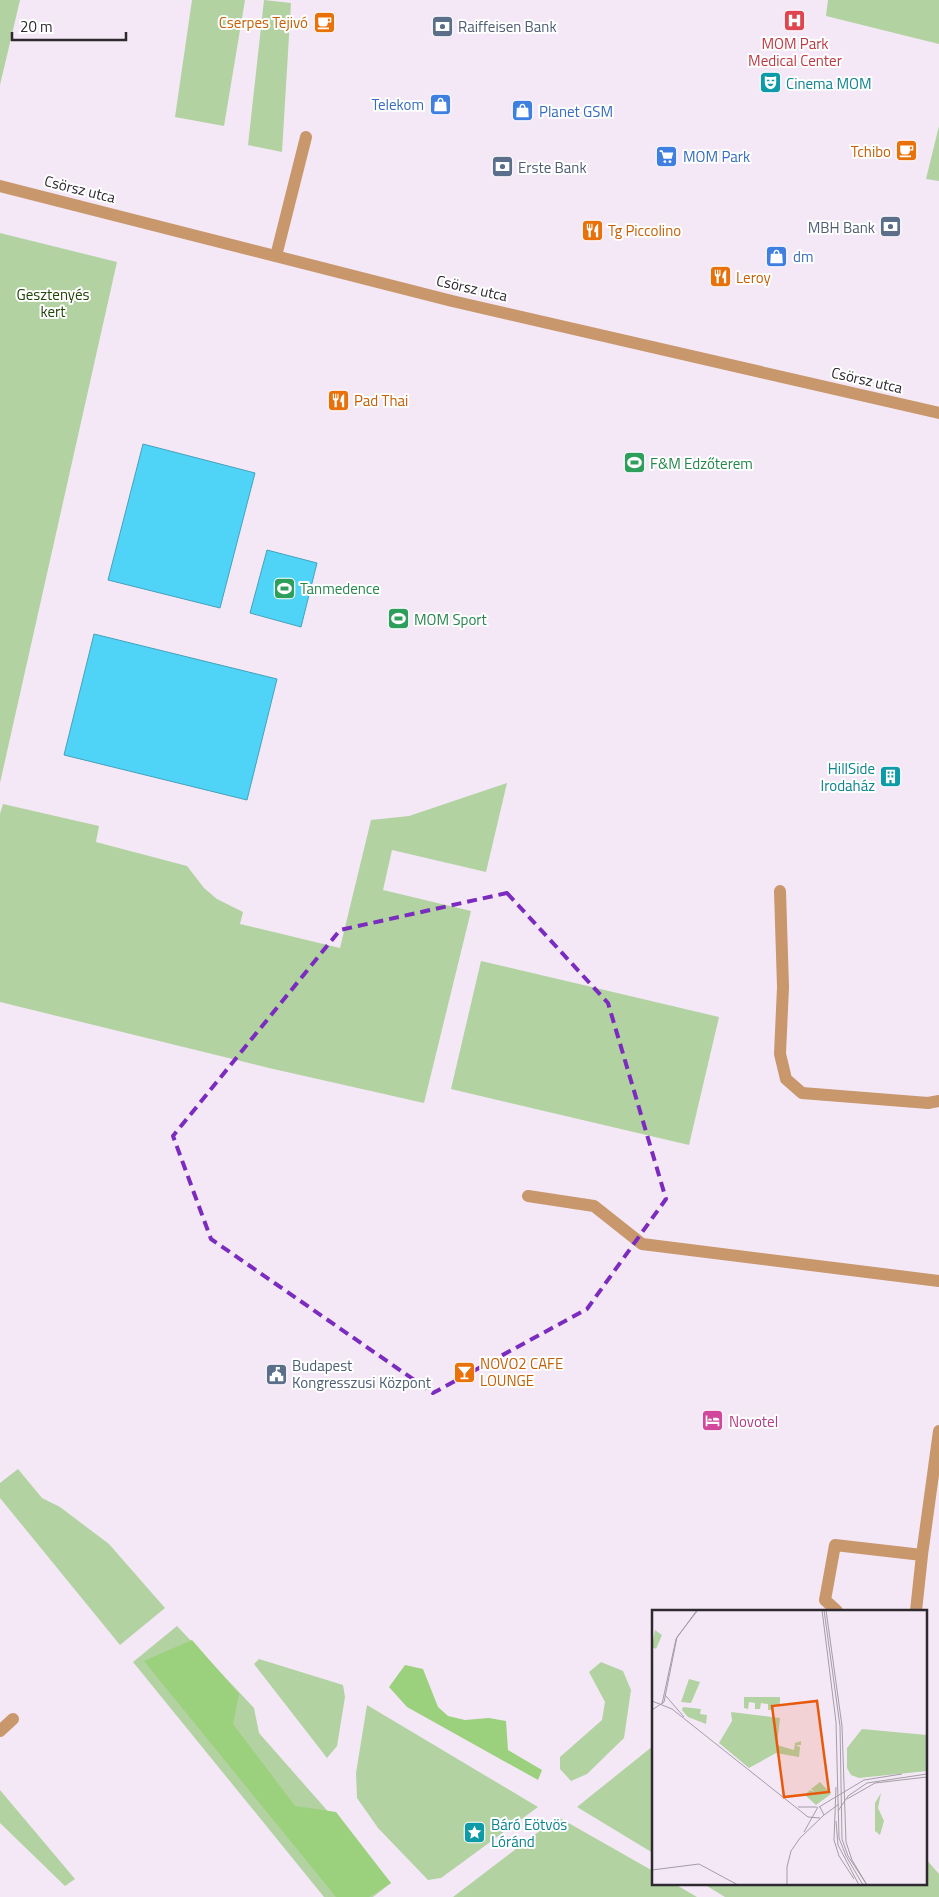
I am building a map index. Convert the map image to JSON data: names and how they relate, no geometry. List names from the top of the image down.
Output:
{
  "streets": {
    "street": ["Csörsz utca"]
  },
  "parks": ["Gesztenyés kert"],
  "places": {
    "hospital": ["MOM Park Medical Center"],
    "cafe": ["Cserpes Tejivó", "Tchibo"],
    "bank": ["Raiffeisen Bank", "Erste Bank", "MBH Bank"],
    "theatre": ["Cinema MOM"],
    "shop": ["Telekom", "Planet GSM", "dm"],
    "supermarket": ["MOM Park"],
    "restaurant": ["Tg Piccolino", "Leroy", "Pad Thai"],
    "sports": ["F&M Edzőterem", "Tanmedence", "MOM Sport"],
    "building": ["HillSide Irodaház"],
    "bar": ["NOVO2 CAFE LOUNGE"],
    "public building": ["Budapest Kongresszusi Központ"],
    "hotel": ["Novotel"],
    "place": ["Báró Eötvös Lóránd"]
  },
  "scale_bar": "20 m"
}
